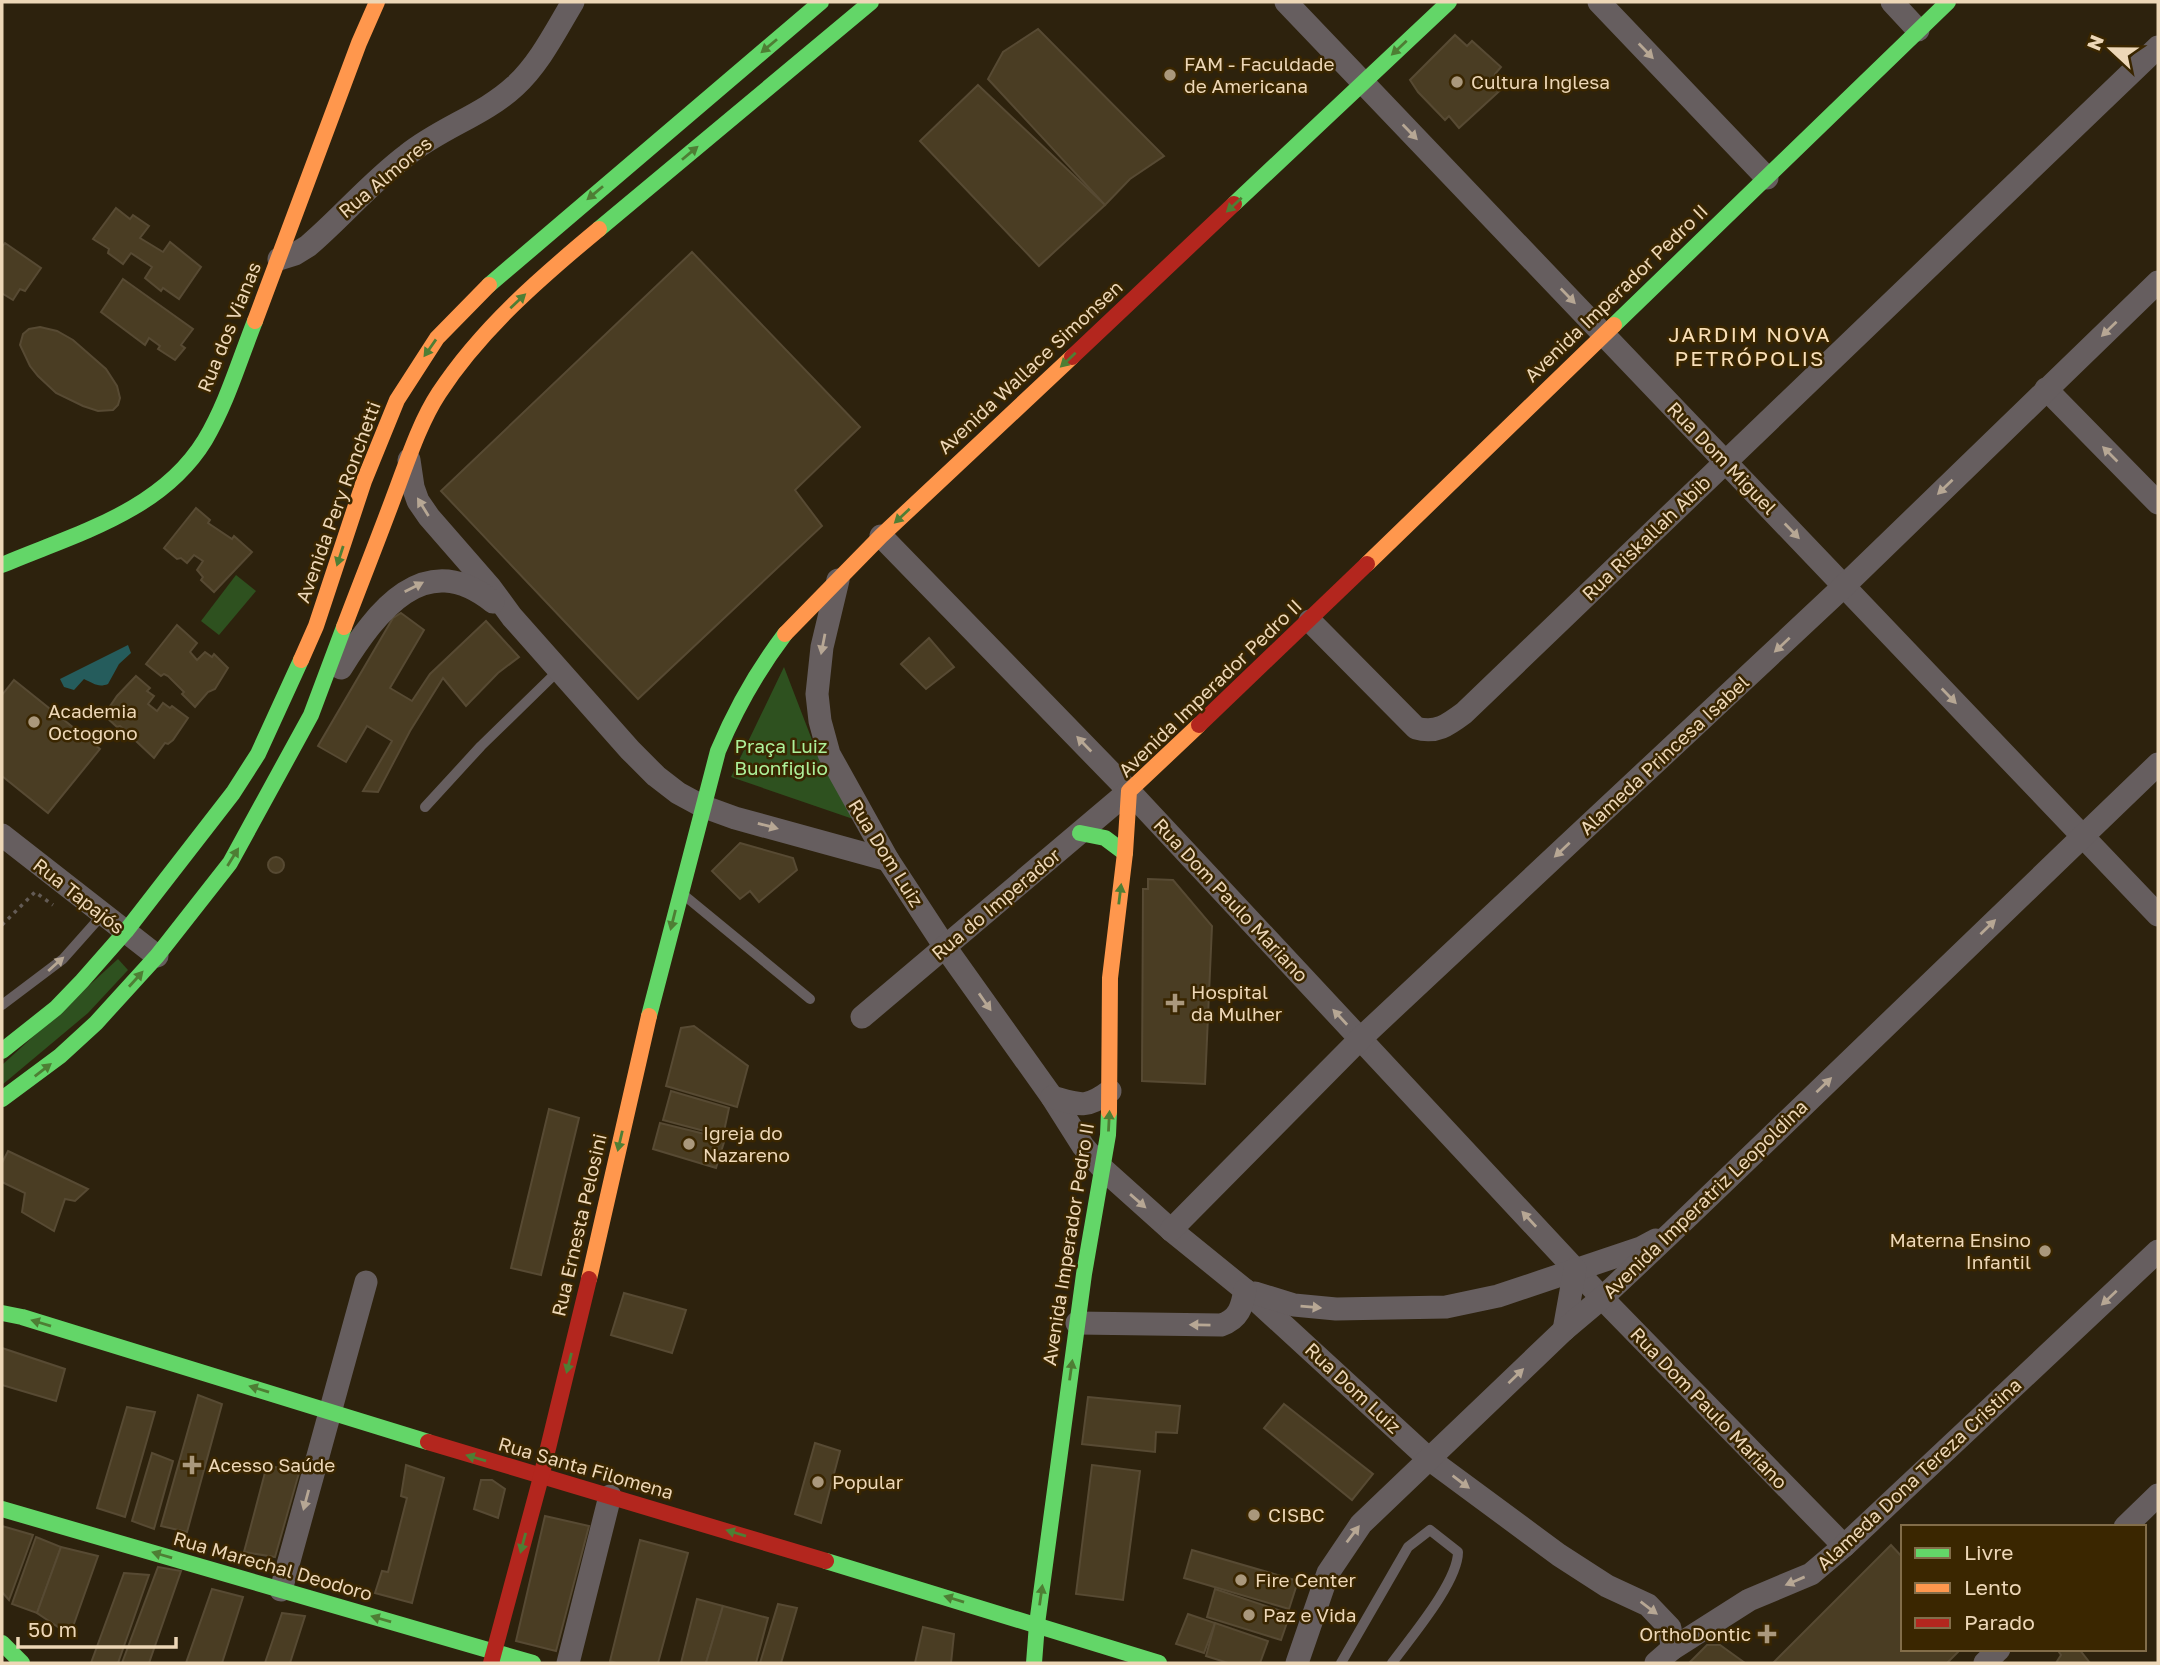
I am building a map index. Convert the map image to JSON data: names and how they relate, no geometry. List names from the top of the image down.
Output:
{
  "streets": {
    "street": [
      "Rua Almores",
      "Avenida Imperador Pedro II",
      "Rua dos Vianas",
      "Avenida Wallace Simonsen",
      "Rua Dom Miguel",
      "Avenida Pery Ronchetti",
      "Rua Riskallah Abib",
      "Alameda Princesa Isabel",
      "Rua Dom Luiz",
      "Rua Tapajós",
      "Rua Dom Paulo Mariano",
      "Rua do Imperador",
      "Avenida Imperatriz Leopoldina",
      "Rua Ernesta Pelosini",
      "Rua Santa Filomena",
      "Alameda Dona Tereza Cristina",
      "Rua Marechal Deodoro"
    ]
  },
  "crossings": [
    ["Rua Almores", "Rua dos Vianas"],
    ["Avenida Imperador Pedro II", "Rua Dom Miguel"],
    ["Avenida Imperador Pedro II", "Rua Riskallah Abib"],
    ["Avenida Imperador Pedro II", "Rua Dom Luiz"],
    ["Avenida Imperador Pedro II", "Rua Dom Paulo Mariano"],
    ["Avenida Imperador Pedro II", "Rua do Imperador"],
    ["Avenida Imperador Pedro II", "Rua Santa Filomena"],
    ["Avenida Wallace Simonsen", "Rua Dom Miguel"],
    ["Avenida Wallace Simonsen", "Rua Dom Luiz"],
    ["Avenida Wallace Simonsen", "Rua Dom Paulo Mariano"],
    ["Avenida Wallace Simonsen", "Rua Ernesta Pelosini"],
    ["Rua Dom Miguel", "Rua Riskallah Abib"],
    ["Rua Dom Miguel", "Alameda Princesa Isabel"],
    ["Rua Dom Miguel", "Avenida Imperatriz Leopoldina"],
    ["Avenida Pery Ronchetti", "Rua Tapajós"],
    ["Alameda Princesa Isabel", "Rua Dom Luiz"],
    ["Alameda Princesa Isabel", "Rua Dom Paulo Mariano"],
    ["Rua Dom Luiz", "Rua do Imperador"],
    ["Rua Dom Luiz", "Avenida Imperatriz Leopoldina"],
    ["Rua Dom Luiz", "Alameda Dona Tereza Cristina"],
    ["Rua Dom Paulo Mariano", "Rua do Imperador"],
    ["Rua Dom Paulo Mariano", "Avenida Imperatriz Leopoldina"],
    ["Rua Dom Paulo Mariano", "Alameda Dona Tereza Cristina"],
    ["Rua Ernesta Pelosini", "Rua Santa Filomena"],
    ["Rua Ernesta Pelosini", "Rua Marechal Deodoro"]
  ],
  "one_way": [
    "Avenida Wallace Simonsen",
    "Rua Dom Miguel",
    "Alameda Princesa Isabel",
    "Rua Dom Luiz",
    "Rua Dom Paulo Mariano",
    "Avenida Imperatriz Leopoldina",
    "Rua Ernesta Pelosini",
    "Rua Santa Filomena",
    "Alameda Dona Tereza Cristina",
    "Rua Marechal Deodoro"
  ],
  "districts": ["JARDIM NOVA PETRÓPOLIS"],
  "parks": ["Praça Luiz Buonfiglio"],
  "places": {
    "other": [
      "FAM - Faculdade de Americana",
      "Cultura Inglesa",
      "Academia Octogono",
      "Igreja do Nazareno",
      "Materna Ensino Infantil",
      "Popular",
      "CISBC",
      "Fire Center",
      "Paz e Vida"
    ],
    "health": ["Hospital da Mulher", "Acesso Saúde", "OrthoDontic"]
  },
  "legend": ["Livre", "Lento", "Parado"],
  "scale_bar": "50 m",
  "north": "left"
}
